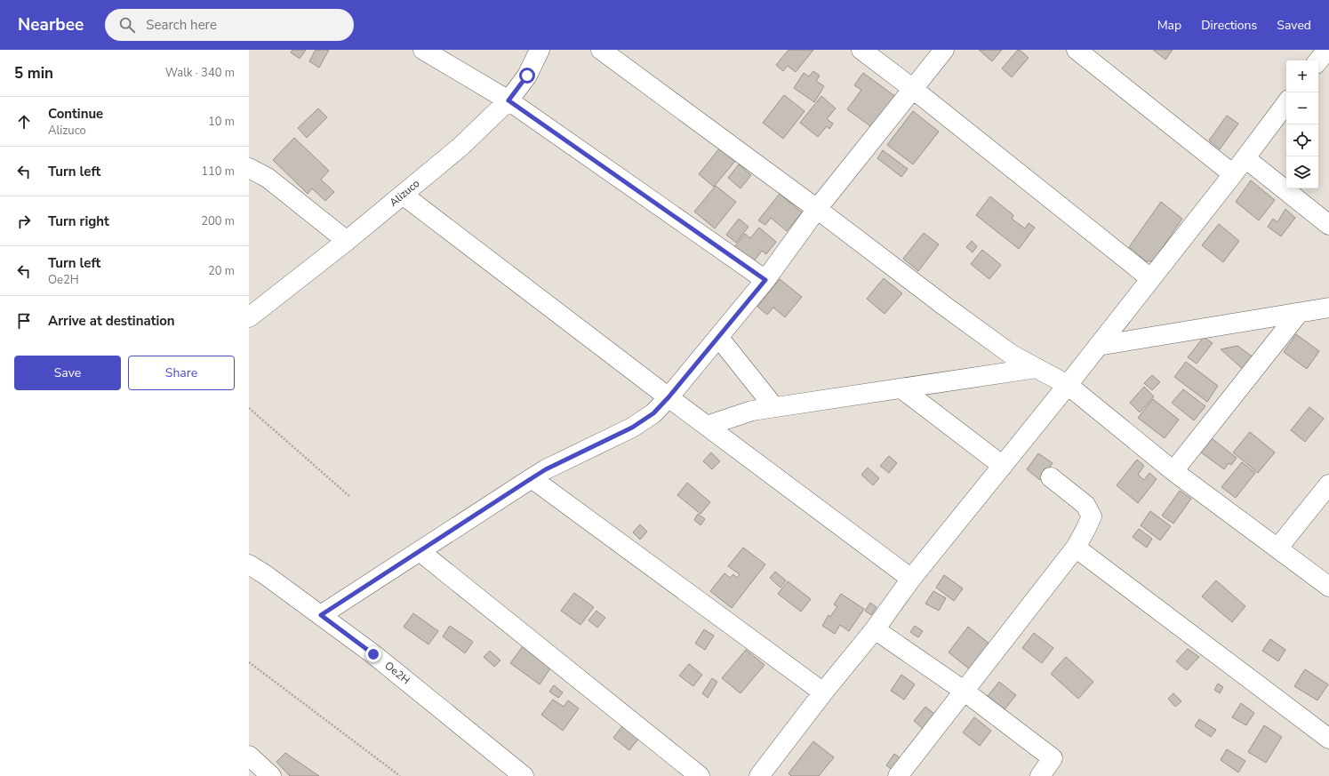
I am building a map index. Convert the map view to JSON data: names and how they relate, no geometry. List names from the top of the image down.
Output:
{
  "streets": {
    "street": ["Alizuco", "Oe2H"]
  },
  "page": {
    "header": "Nearbee",
    "search": "Search here",
    "nav": ["Map", "Directions", "Saved"],
    "heading": ["5 min", "Walk · 340 m"],
    "map_buttons": ["+", "−"],
    "list": [
      ["Continue", "Alizuco", "10 m"],
      ["Turn left", "110 m"],
      ["Turn right", "200 m"],
      ["Turn left", "Oe2H", "20 m"],
      "Arrive at destination"
    ],
    "buttons": ["Save", "Share"]
  }
}
